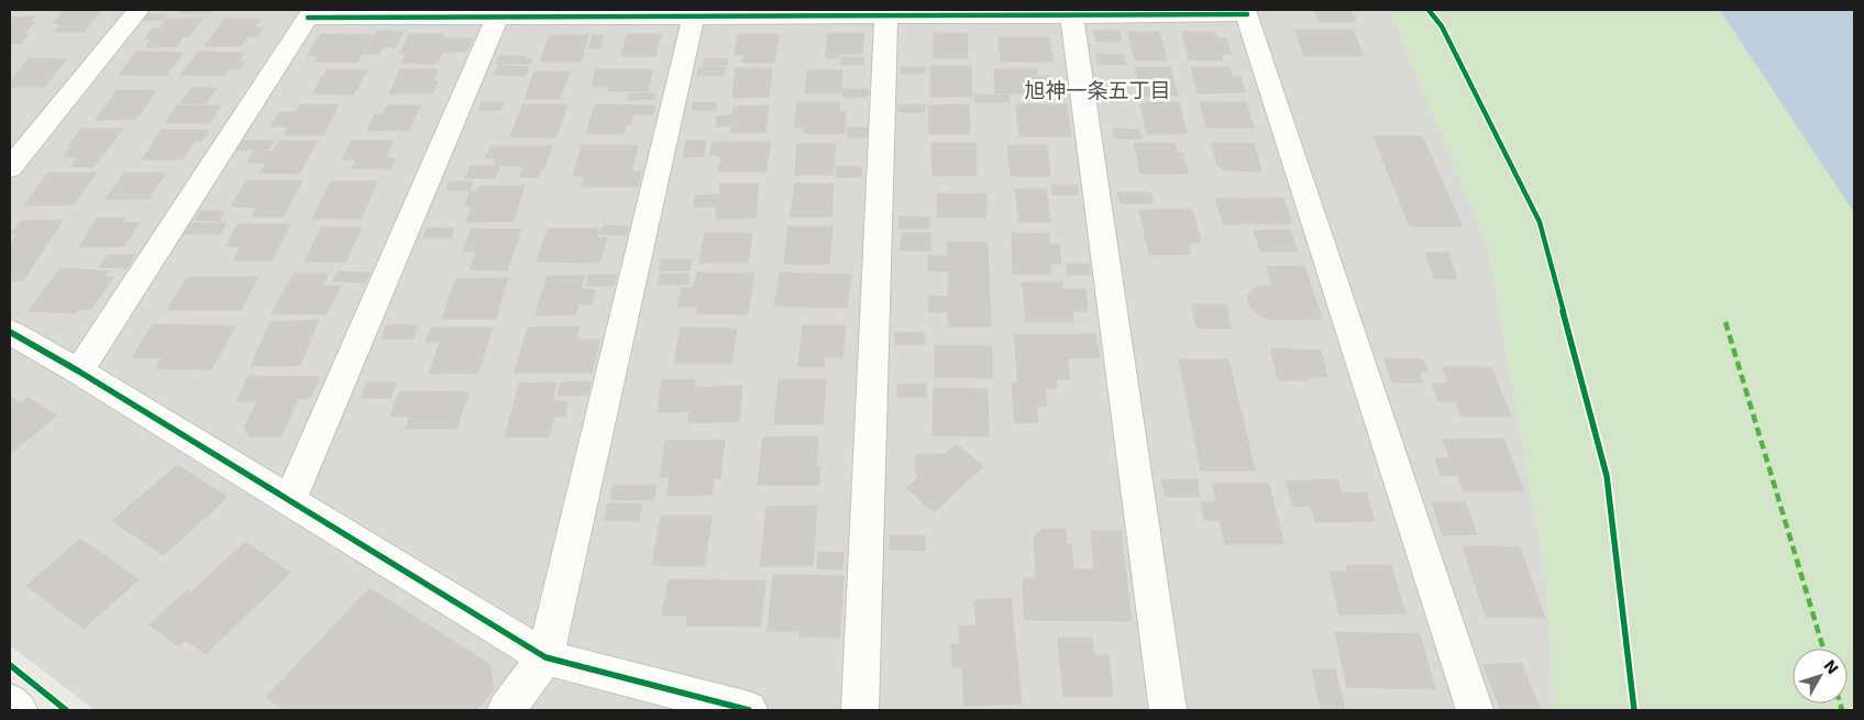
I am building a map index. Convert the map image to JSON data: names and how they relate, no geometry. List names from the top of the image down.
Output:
{
  "districts": ["旭神一条五丁目"],
  "north": "top right"
}
